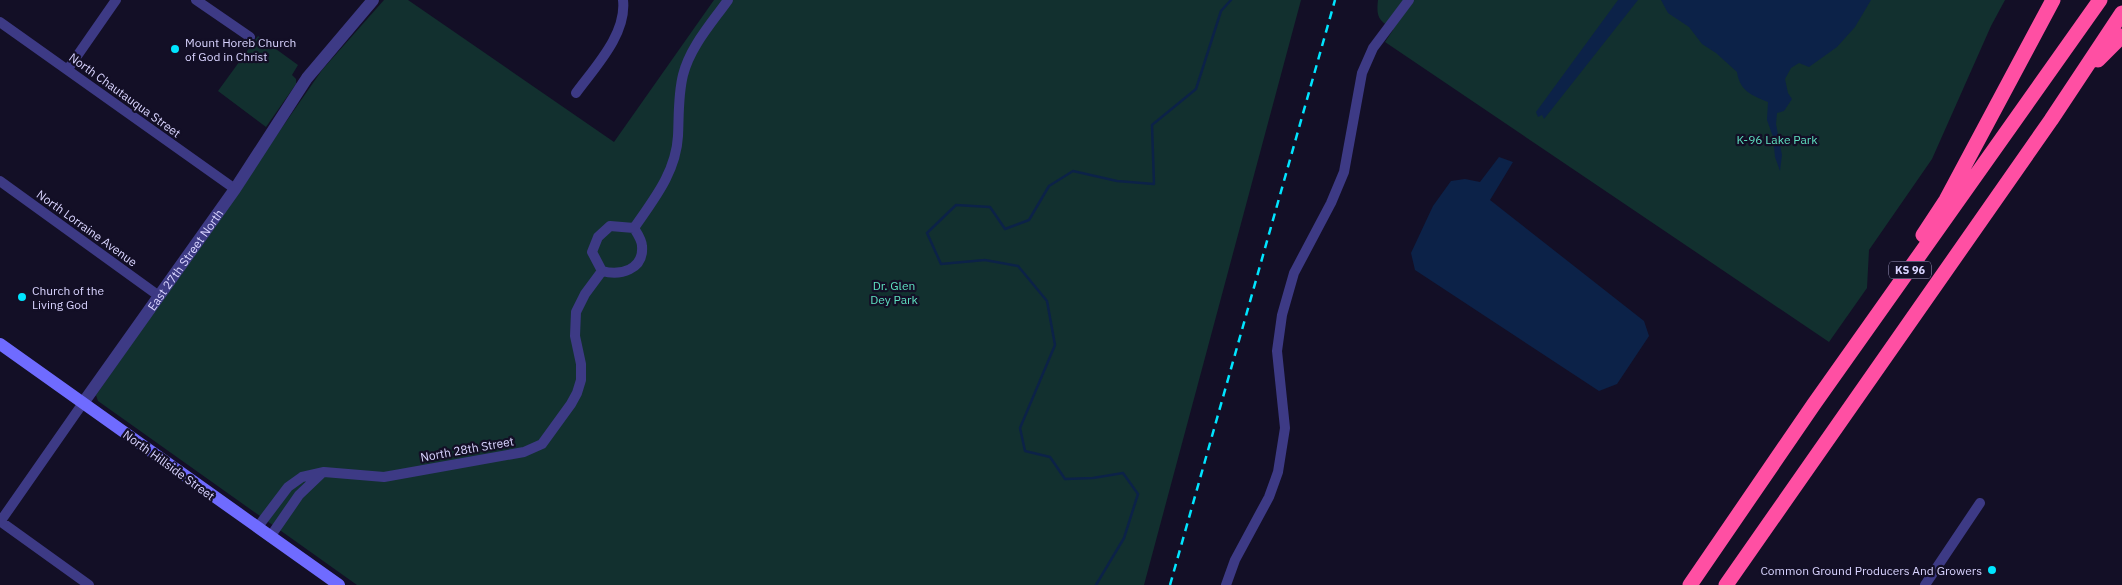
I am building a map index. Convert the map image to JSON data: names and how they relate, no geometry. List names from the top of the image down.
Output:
{
  "streets": {
    "highway": ["KS 96"],
    "main road": ["North Hillside Street"],
    "street": [
      "North Chautauqua Street",
      "North Lorraine Avenue",
      "East 27th Street North",
      "North 28th Street"
    ]
  },
  "crossings": [
    ["North Chautauqua Street", "East 27th Street North"],
    ["North Lorraine Avenue", "East 27th Street North"],
    ["East 27th Street North", "North Hillside Street"],
    ["North 28th Street", "North Hillside Street"]
  ],
  "parks": ["K-96 Lake Park", "Dr. Glen Dey Park"],
  "places": ["Mount Horeb Church of God in Christ", "Church of the Living God", "Common Ground Producers And Growers"]
}
